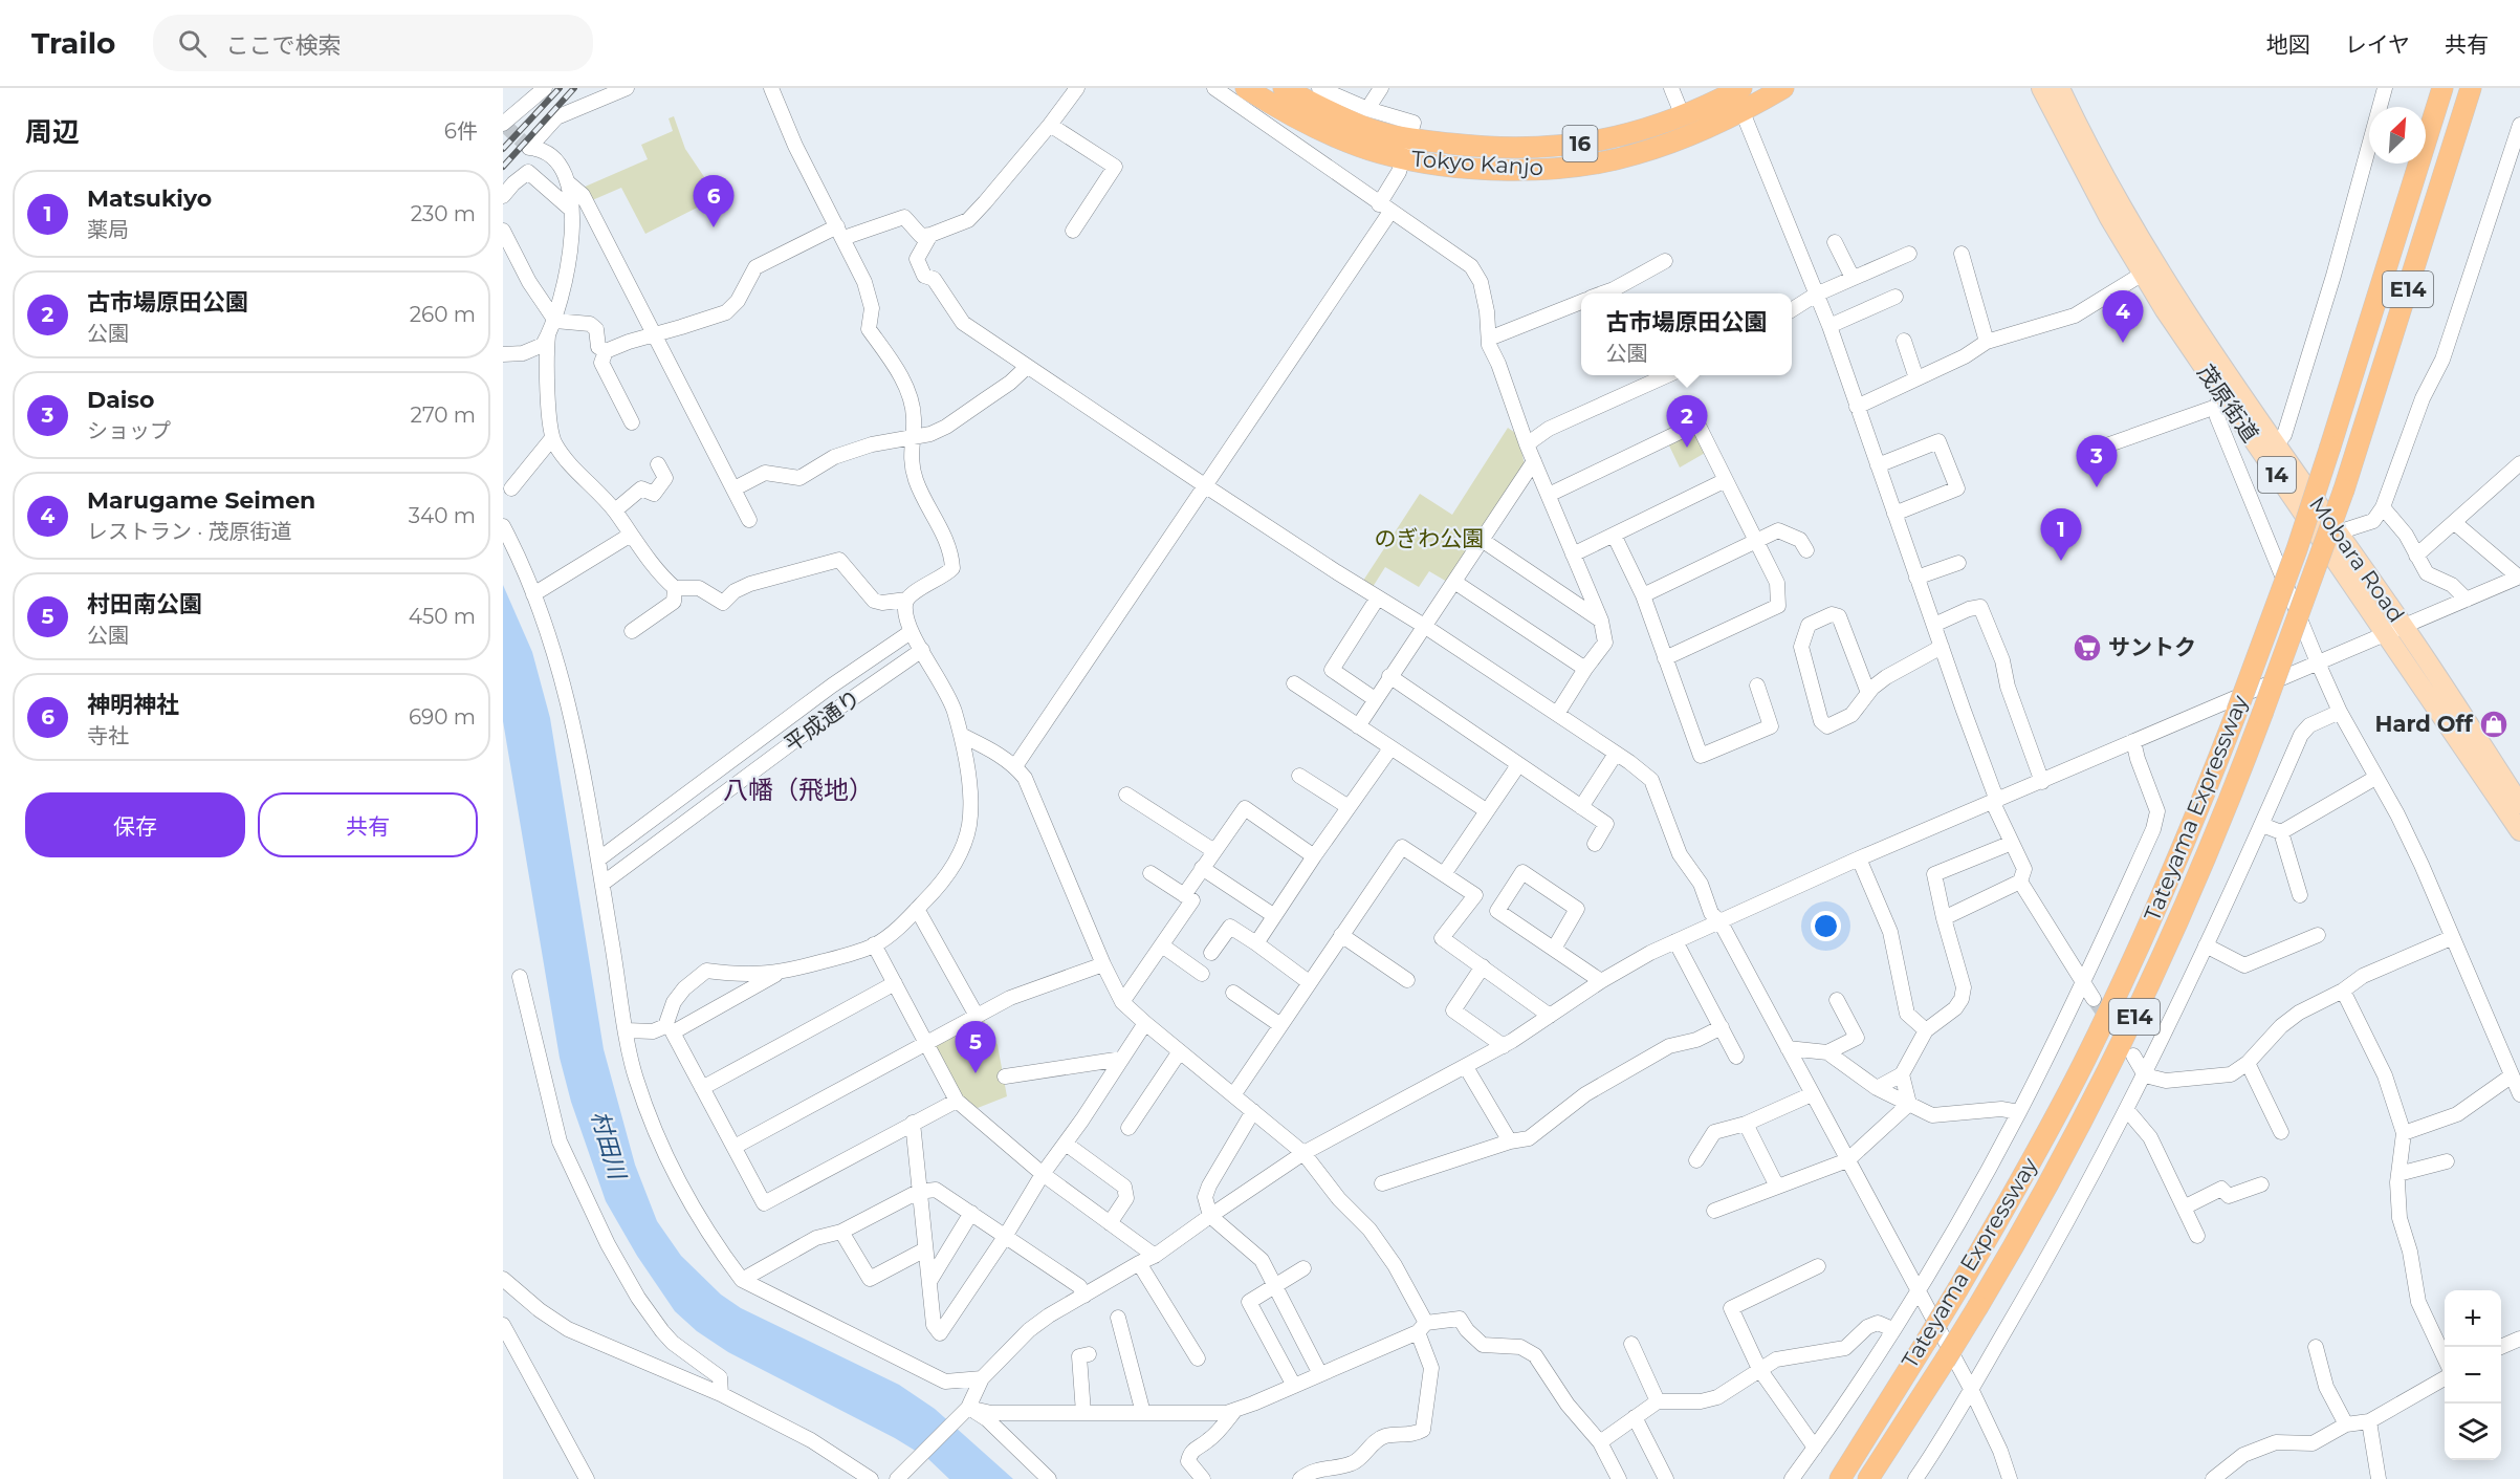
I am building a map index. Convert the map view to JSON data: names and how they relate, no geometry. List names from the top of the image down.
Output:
{
  "streets": {
    "highway": [
      "16",
      "Tokyo Kanjo",
      "E14",
      "Tateyama Expressway"
    ],
    "main road": ["茂原街道", "14", "Mobara Road"],
    "street": ["平成通り"]
  },
  "crossings": [
    ["茂原街道", "Mobara Road"]
  ],
  "districts": ["八幡（飛地）"],
  "water": ["村田川"],
  "parks": ["のぎわ公園"],
  "places": {
    "supermarket": ["サントク"],
    "shop": ["Hard Off"]
  },
  "north": "top right",
  "page": {
    "header": "Trailo",
    "search": "ここで検索",
    "nav": ["地図", "レイヤ", "共有"],
    "heading": ["周辺", "6件"],
    "list": [
      {
        "mark": "1",
        "name": "Matsukiyo",
        "note": "薬局",
        "value": "230 m"
      },
      {
        "mark": "2",
        "name": "古市場原田公園",
        "note": "公園",
        "value": "260 m"
      },
      {
        "mark": "3",
        "name": "Daiso",
        "note": "ショップ",
        "value": "270 m"
      },
      {
        "mark": "4",
        "name": "Marugame Seimen",
        "note": "レストラン · 茂原街道",
        "value": "340 m"
      },
      {
        "mark": "5",
        "name": "村田南公園",
        "note": "公園",
        "value": "450 m"
      },
      {
        "mark": "6",
        "name": "神明神社",
        "note": "寺社",
        "value": "690 m"
      }
    ],
    "pins": [
      "6",
      "4",
      "2",
      "3",
      "1",
      "5"
    ],
    "popup": ["古市場原田公園", "公園"],
    "buttons": ["保存", "共有"],
    "map_buttons": ["+", "−"]
  }
}
